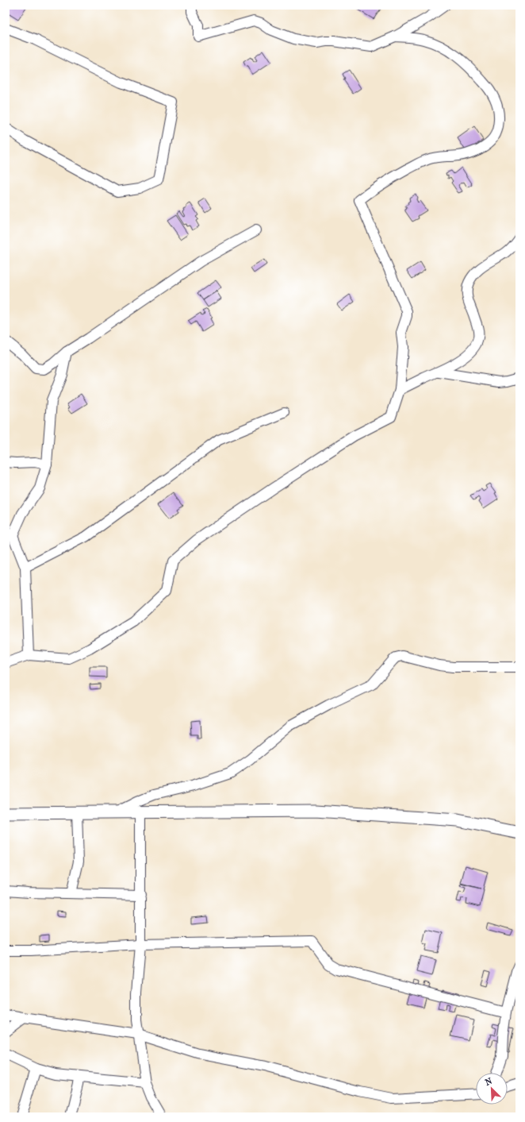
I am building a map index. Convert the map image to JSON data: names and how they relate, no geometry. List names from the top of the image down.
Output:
{
  "north": "top left"
}
